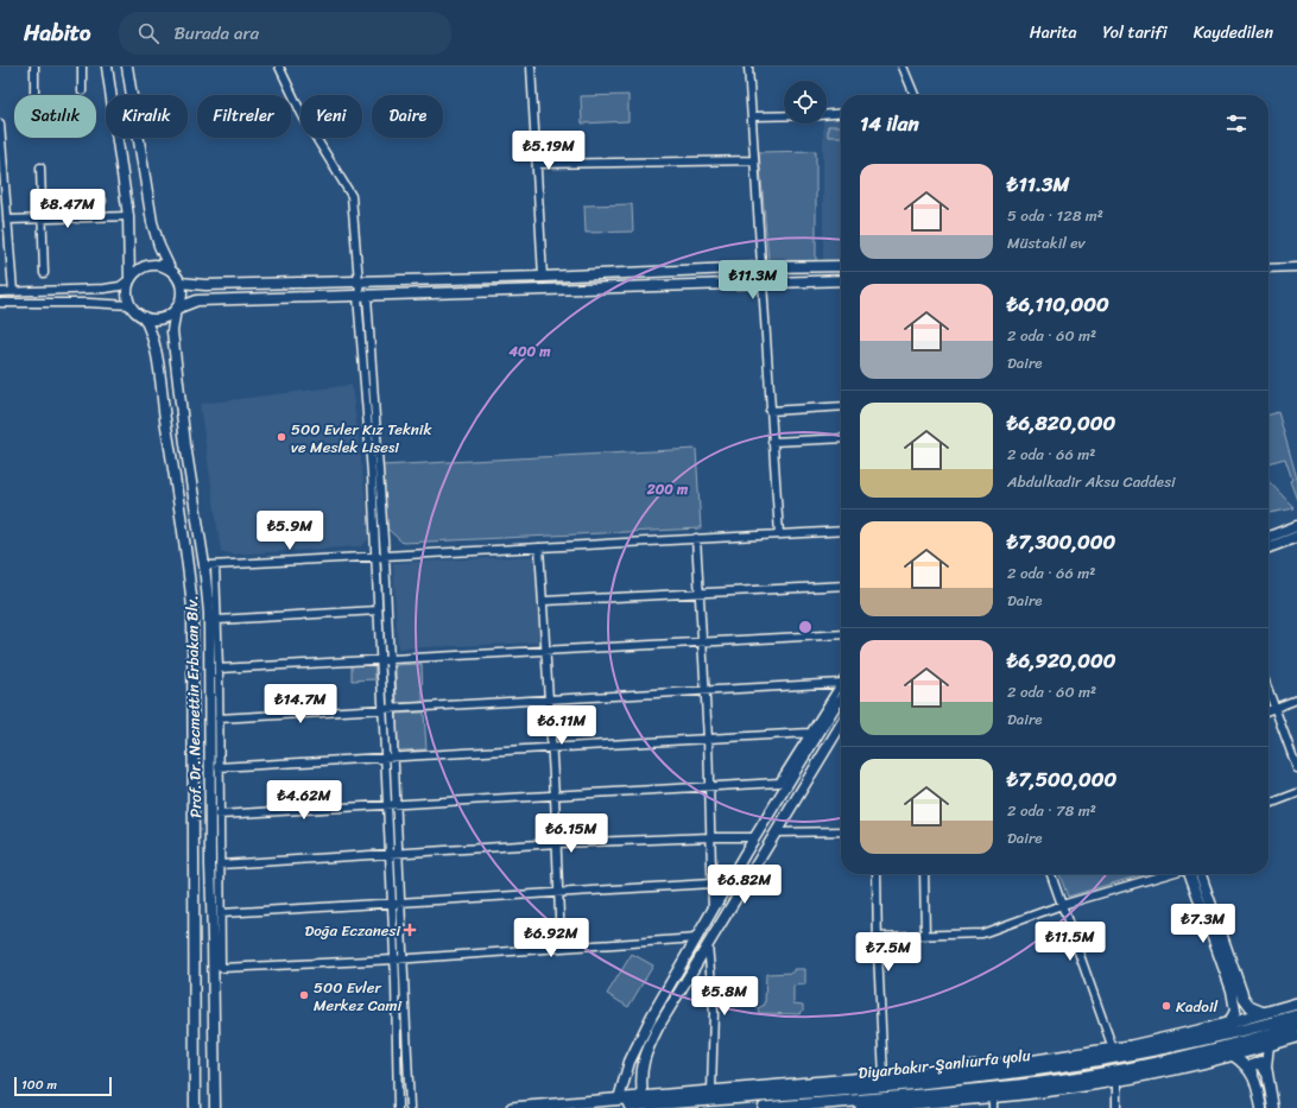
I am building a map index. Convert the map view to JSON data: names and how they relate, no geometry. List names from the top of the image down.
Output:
{
  "streets": {
    "highway": ["Diyarbakır-Şanlıurfa yolu"],
    "main road": ["Prof. Dr. Necmettin Erbakan Blv."]
  },
  "places": {
    "other": ["500 Evler Kız Teknik ve Meslek Lisesi", "500 Evler Merkez Cami", "Kadoil"],
    "health": ["Doğa Eczanesi"]
  },
  "scale_bar": "100 m",
  "page": {
    "header": "Habito",
    "search": "Burada ara",
    "nav": ["Harita", "Yol tarifi", "Kaydedilen"],
    "chip": [
      "Satılık",
      "Kiralık",
      "Filtreler",
      "Yeni",
      "Daire"
    ],
    "heading": "14 ilan",
    "price": [
      "₺5.19M",
      "₺8.47M",
      "₺11.3M",
      "₺5.9M",
      "₺14.7M",
      "₺6.11M",
      "₺4.62M",
      "₺6.15M",
      "₺6.82M",
      "₺7.3M",
      "₺6.92M",
      "₺11.5M",
      "₺7.5M",
      "₺5.8M"
    ],
    "list": [
      {
        "name": "₺11.3M",
        "note": "5 oda · 128 m² · Müstakil ev"
      },
      {
        "name": "₺6,110,000",
        "note": "2 oda · 60 m² · Daire"
      },
      {
        "name": "₺6,820,000",
        "note": "2 oda · 66 m² · Abdulkadir Aksu Caddesi"
      },
      {
        "name": "₺7,300,000",
        "note": "2 oda · 66 m² · Daire"
      },
      {
        "name": "₺6,920,000",
        "note": "2 oda · 60 m² · Daire"
      },
      {
        "name": "₺7,500,000",
        "note": "2 oda · 78 m² · Daire"
      }
    ],
    "scale": "100 m"
  },
  "rings": ["400 m", "200 m"]
}
